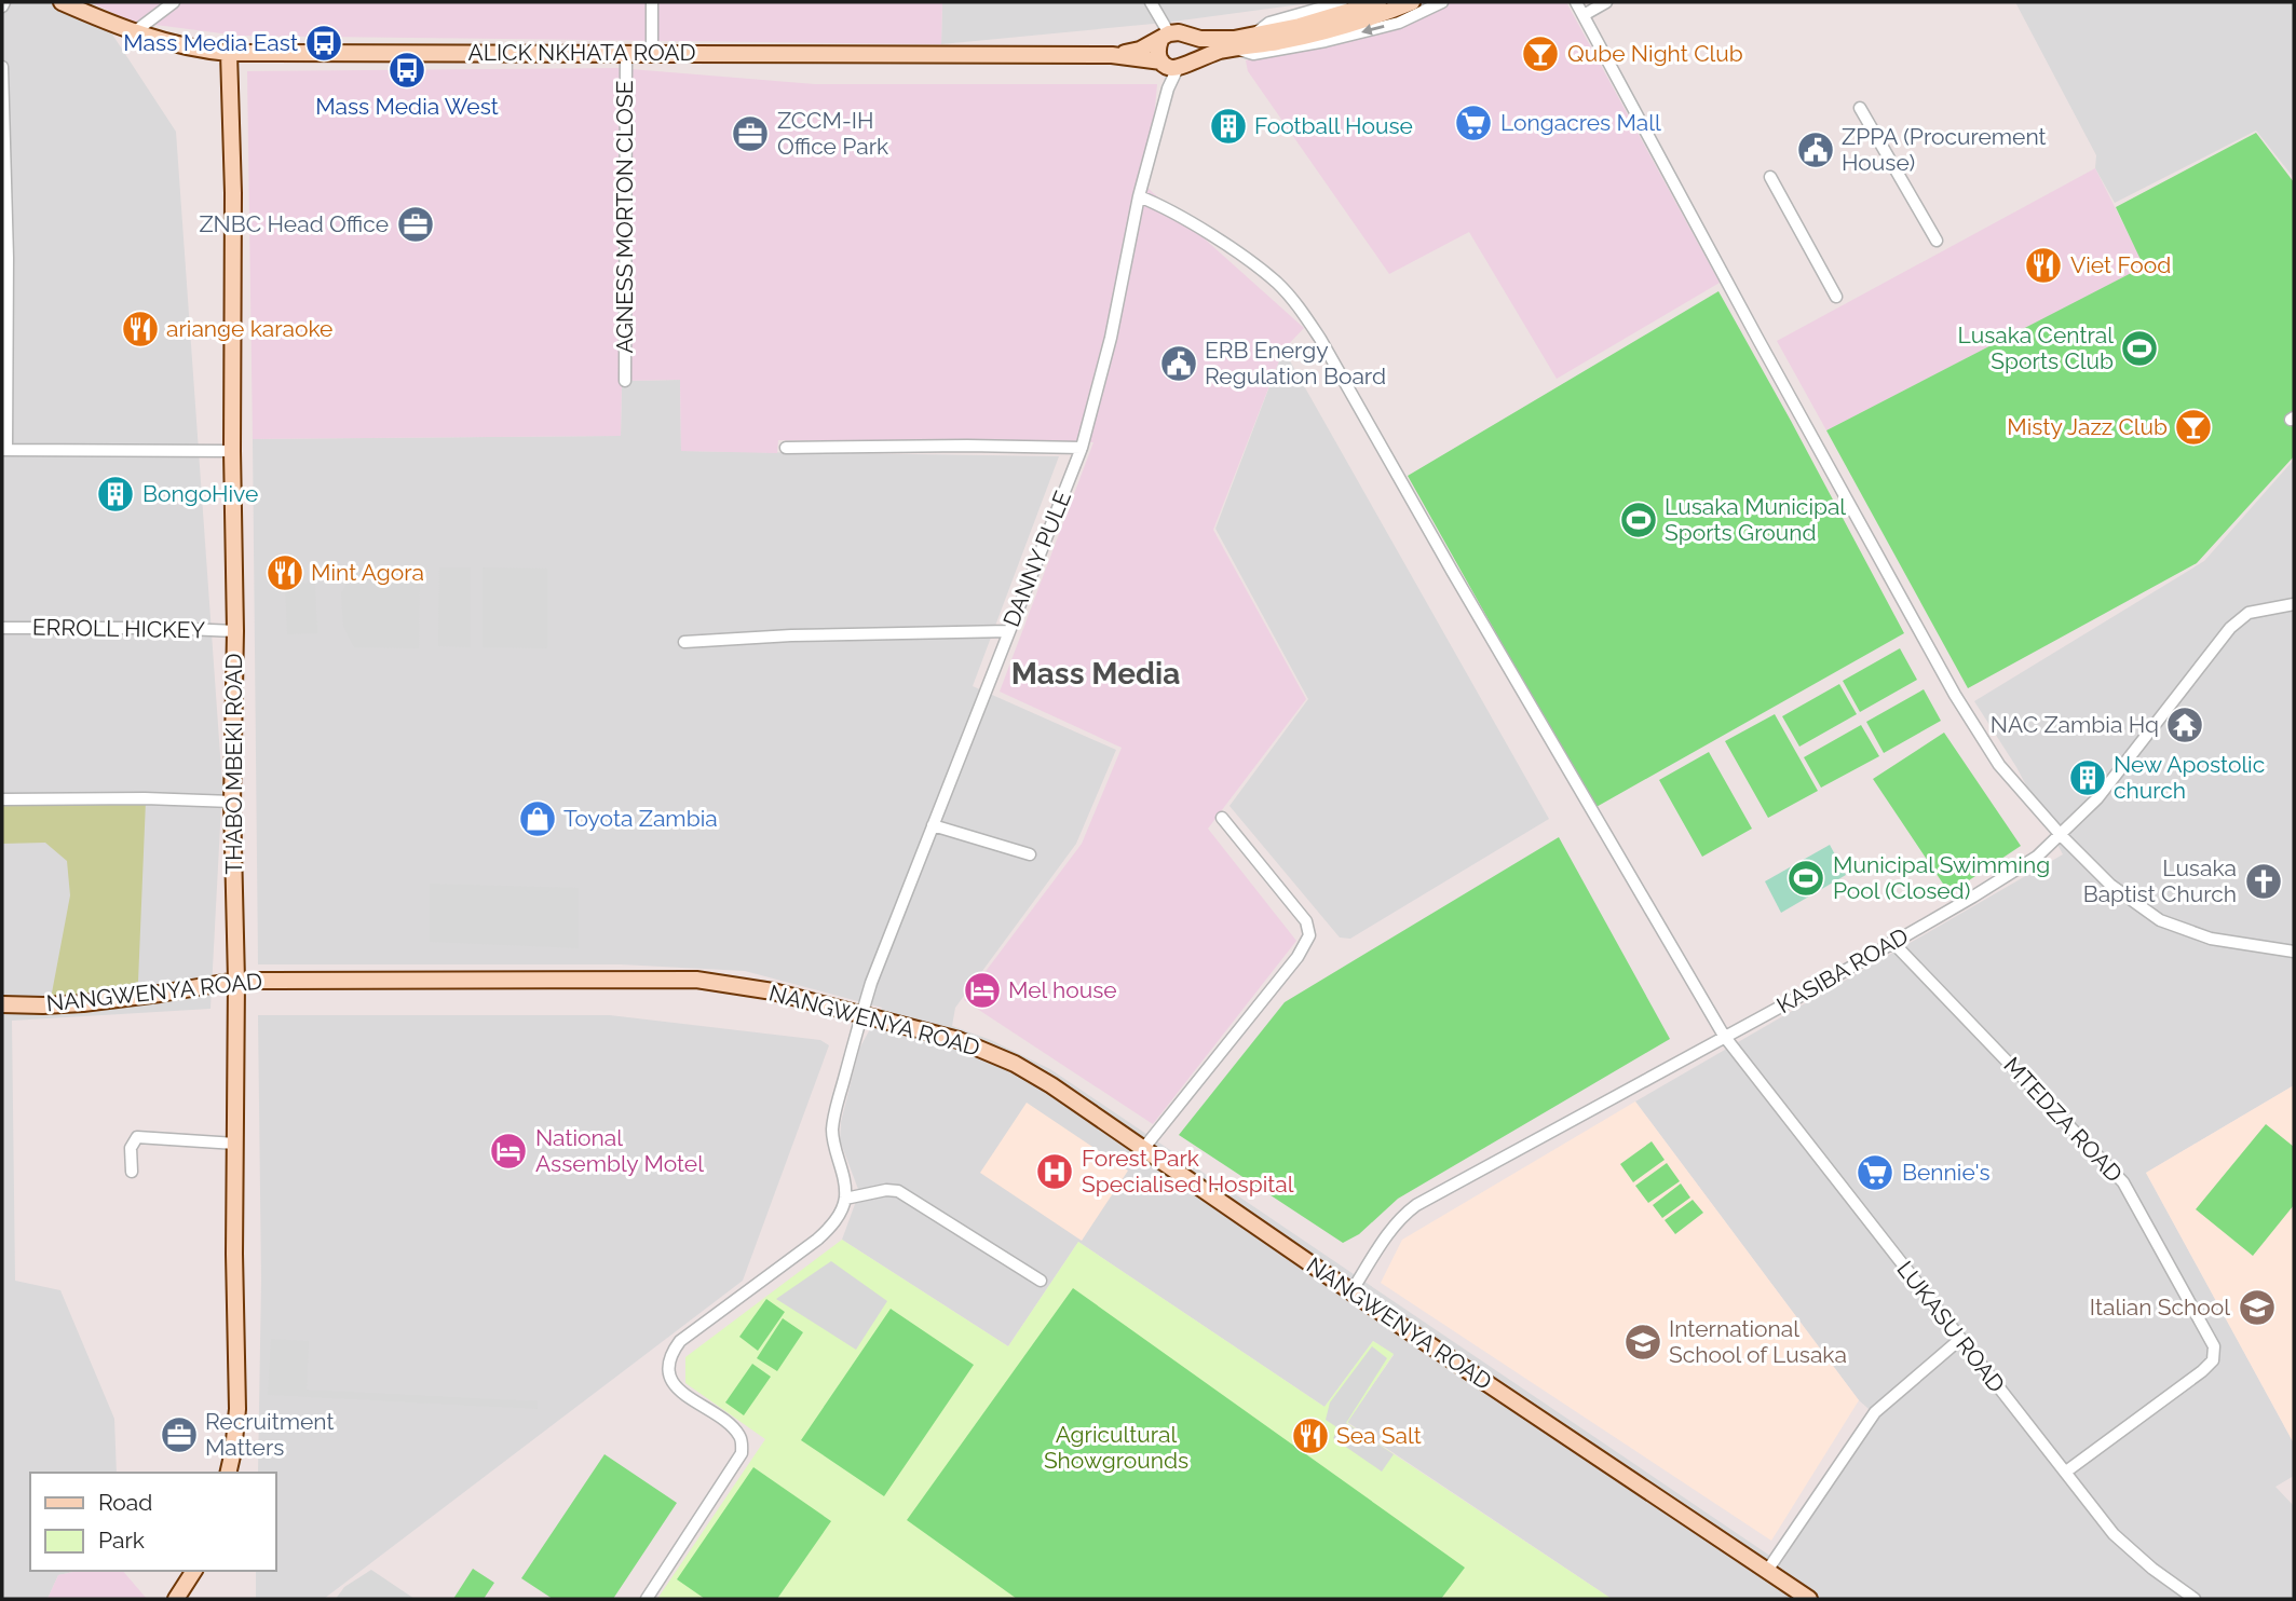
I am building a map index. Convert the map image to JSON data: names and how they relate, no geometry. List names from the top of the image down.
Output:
{
  "streets": {
    "main road": ["ALICK NKHATA ROAD", "THABO MBEKI ROAD", "NANGWENYA ROAD"],
    "street": [
      "AGNESS MORTON CLOSE",
      "DANNY PULE",
      "ERROLL HICKEY",
      "KASIBA ROAD",
      "MTEDZA ROAD",
      "LUKASU ROAD"
    ]
  },
  "crossings": [
    ["ALICK NKHATA ROAD", "AGNESS MORTON CLOSE"],
    ["ALICK NKHATA ROAD", "DANNY PULE"],
    ["ALICK NKHATA ROAD", "THABO MBEKI ROAD"],
    ["DANNY PULE", "NANGWENYA ROAD"],
    ["DANNY PULE", "LUKASU ROAD"],
    ["ERROLL HICKEY", "THABO MBEKI ROAD"],
    ["THABO MBEKI ROAD", "NANGWENYA ROAD"],
    ["KASIBA ROAD", "NANGWENYA ROAD"],
    ["KASIBA ROAD", "MTEDZA ROAD"],
    ["KASIBA ROAD", "LUKASU ROAD"],
    ["MTEDZA ROAD", "LUKASU ROAD"]
  ],
  "districts": ["Mass Media"],
  "parks": ["Agricultural Showgrounds"],
  "places": {
    "bus stop": ["Mass Media East", "Mass Media West"],
    "bar": ["Qube Night Club", "Misty Jazz Club"],
    "supermarket": ["Longacres Mall", "Bennie's"],
    "building": ["Football House", "BongoHive", "New Apostolic church"],
    "office": ["ZCCM-IH Office Park", "ZNBC Head Office", "Recruitment Matters"],
    "public building": ["ZPPA (Procurement House)", "ERB Energy Regulation Board"],
    "restaurant": [
      "Viet Food",
      "ariange karaoke",
      "Mint Agora",
      "Sea Salt"
    ],
    "sports": ["Lusaka Central Sports Club", "Lusaka Municipal Sports Ground", "Municipal Swimming Pool (Closed)"],
    "temple": ["NAC Zambia Hq"],
    "shop": ["Toyota Zambia"],
    "church": ["Lusaka Baptist Church"],
    "hotel": ["Mel house", "National Assembly Motel"],
    "hospital": ["Forest Park Specialised Hospital"],
    "school or university": ["Italian School", "International School of Lusaka"]
  },
  "legend": ["Road", "Park"]
}
